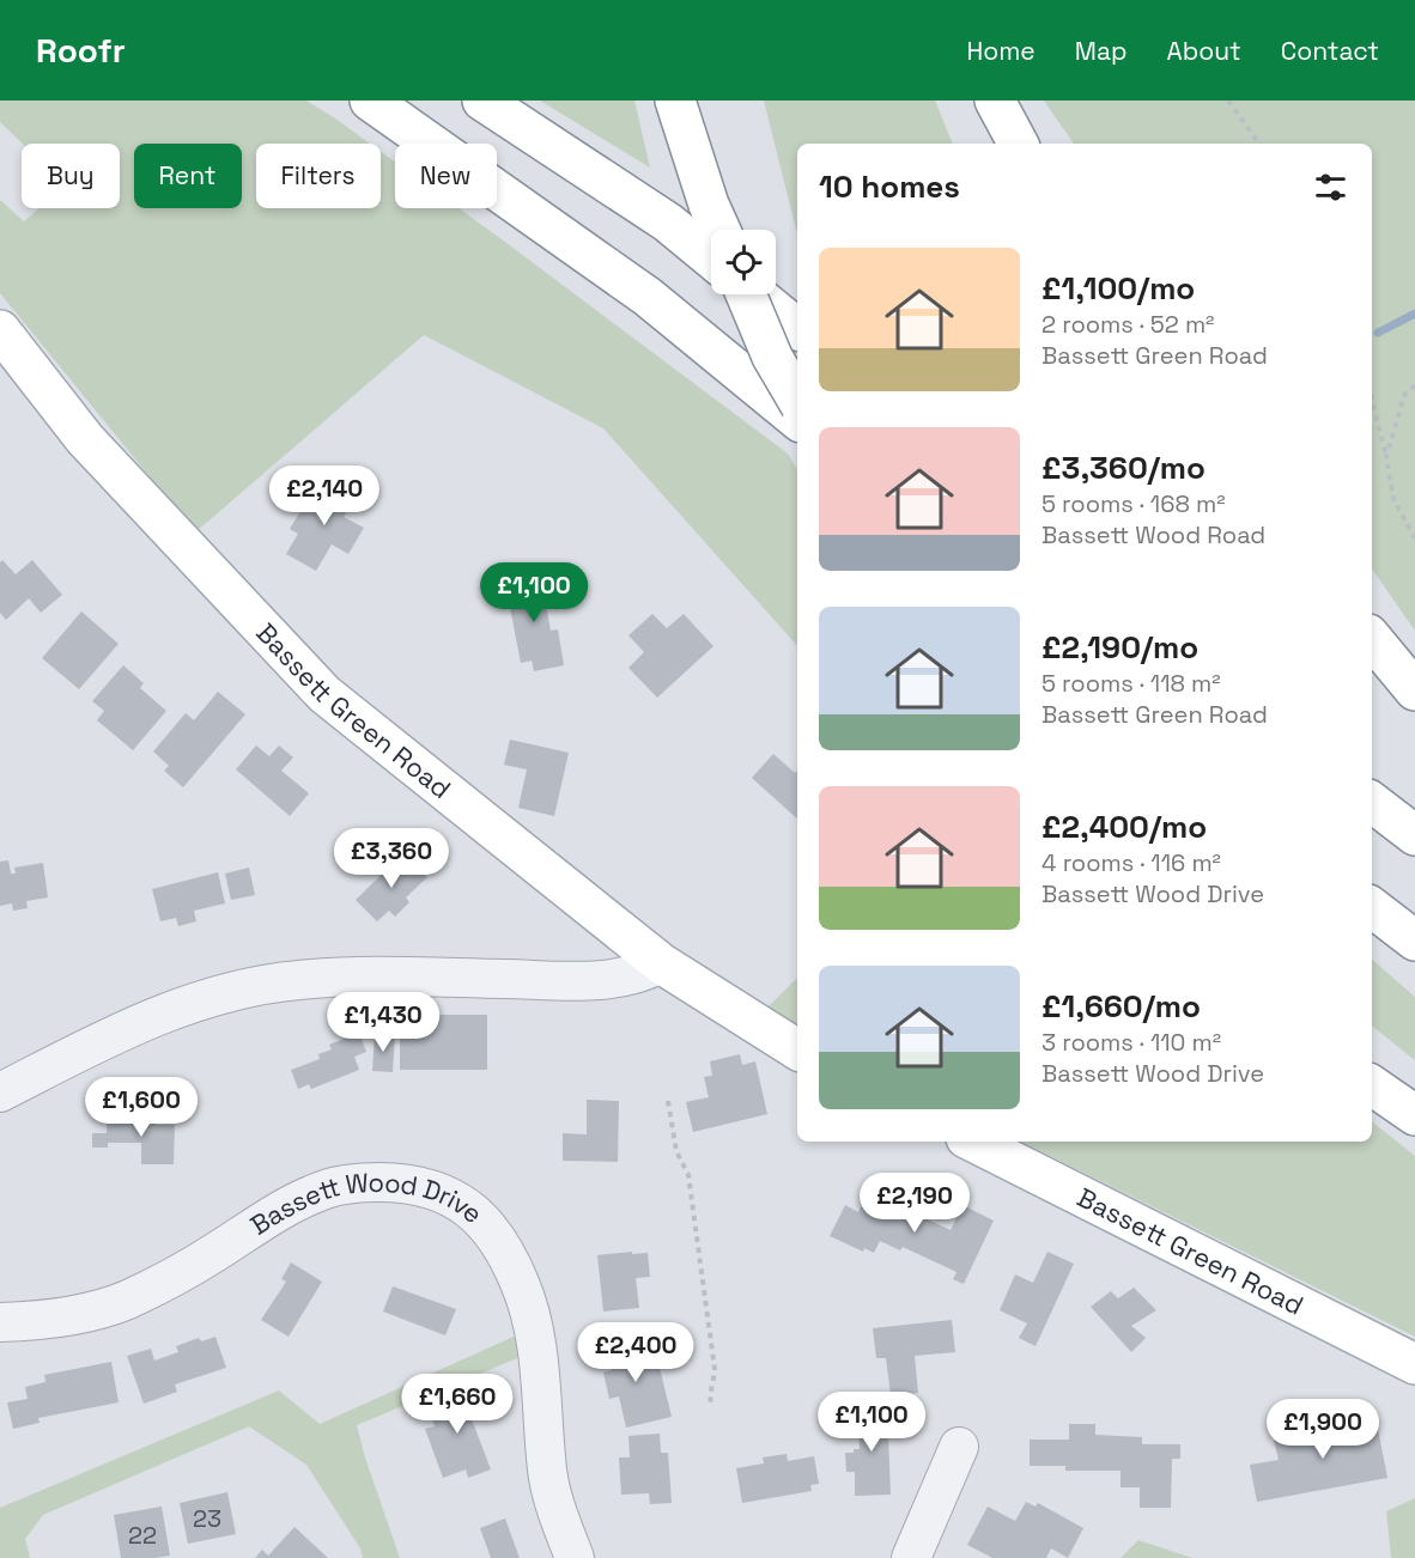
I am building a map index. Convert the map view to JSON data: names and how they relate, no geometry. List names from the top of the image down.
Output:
{
  "streets": {
    "main road": ["Bassett Green Road"],
    "street": ["Bassett Wood Drive"]
  },
  "house_numbers": ["23", "22"],
  "page": {
    "header": "Roofr",
    "nav": [
      "Home",
      "Map",
      "About",
      "Contact"
    ],
    "chip": [
      "Buy",
      "Rent",
      "Filters",
      "New"
    ],
    "heading": "10 homes",
    "list": [
      {
        "name": "£1,100/mo",
        "note": "2 rooms · 52 m² · Bassett Green Road"
      },
      {
        "name": "£3,360/mo",
        "note": "5 rooms · 168 m² · Bassett Wood Road"
      },
      {
        "name": "£2,190/mo",
        "note": "5 rooms · 118 m² · Bassett Green Road"
      },
      {
        "name": "£2,400/mo",
        "note": "4 rooms · 116 m² · Bassett Wood Drive"
      },
      {
        "name": "£1,660/mo",
        "note": "3 rooms · 110 m² · Bassett Wood Drive"
      }
    ],
    "price": [
      "£2,140",
      "£1,100",
      "£3,360",
      "£1,430",
      "£1,600",
      "£2,190",
      "£2,400",
      "£1,660",
      "£1,100",
      "£1,900"
    ]
  }
}
